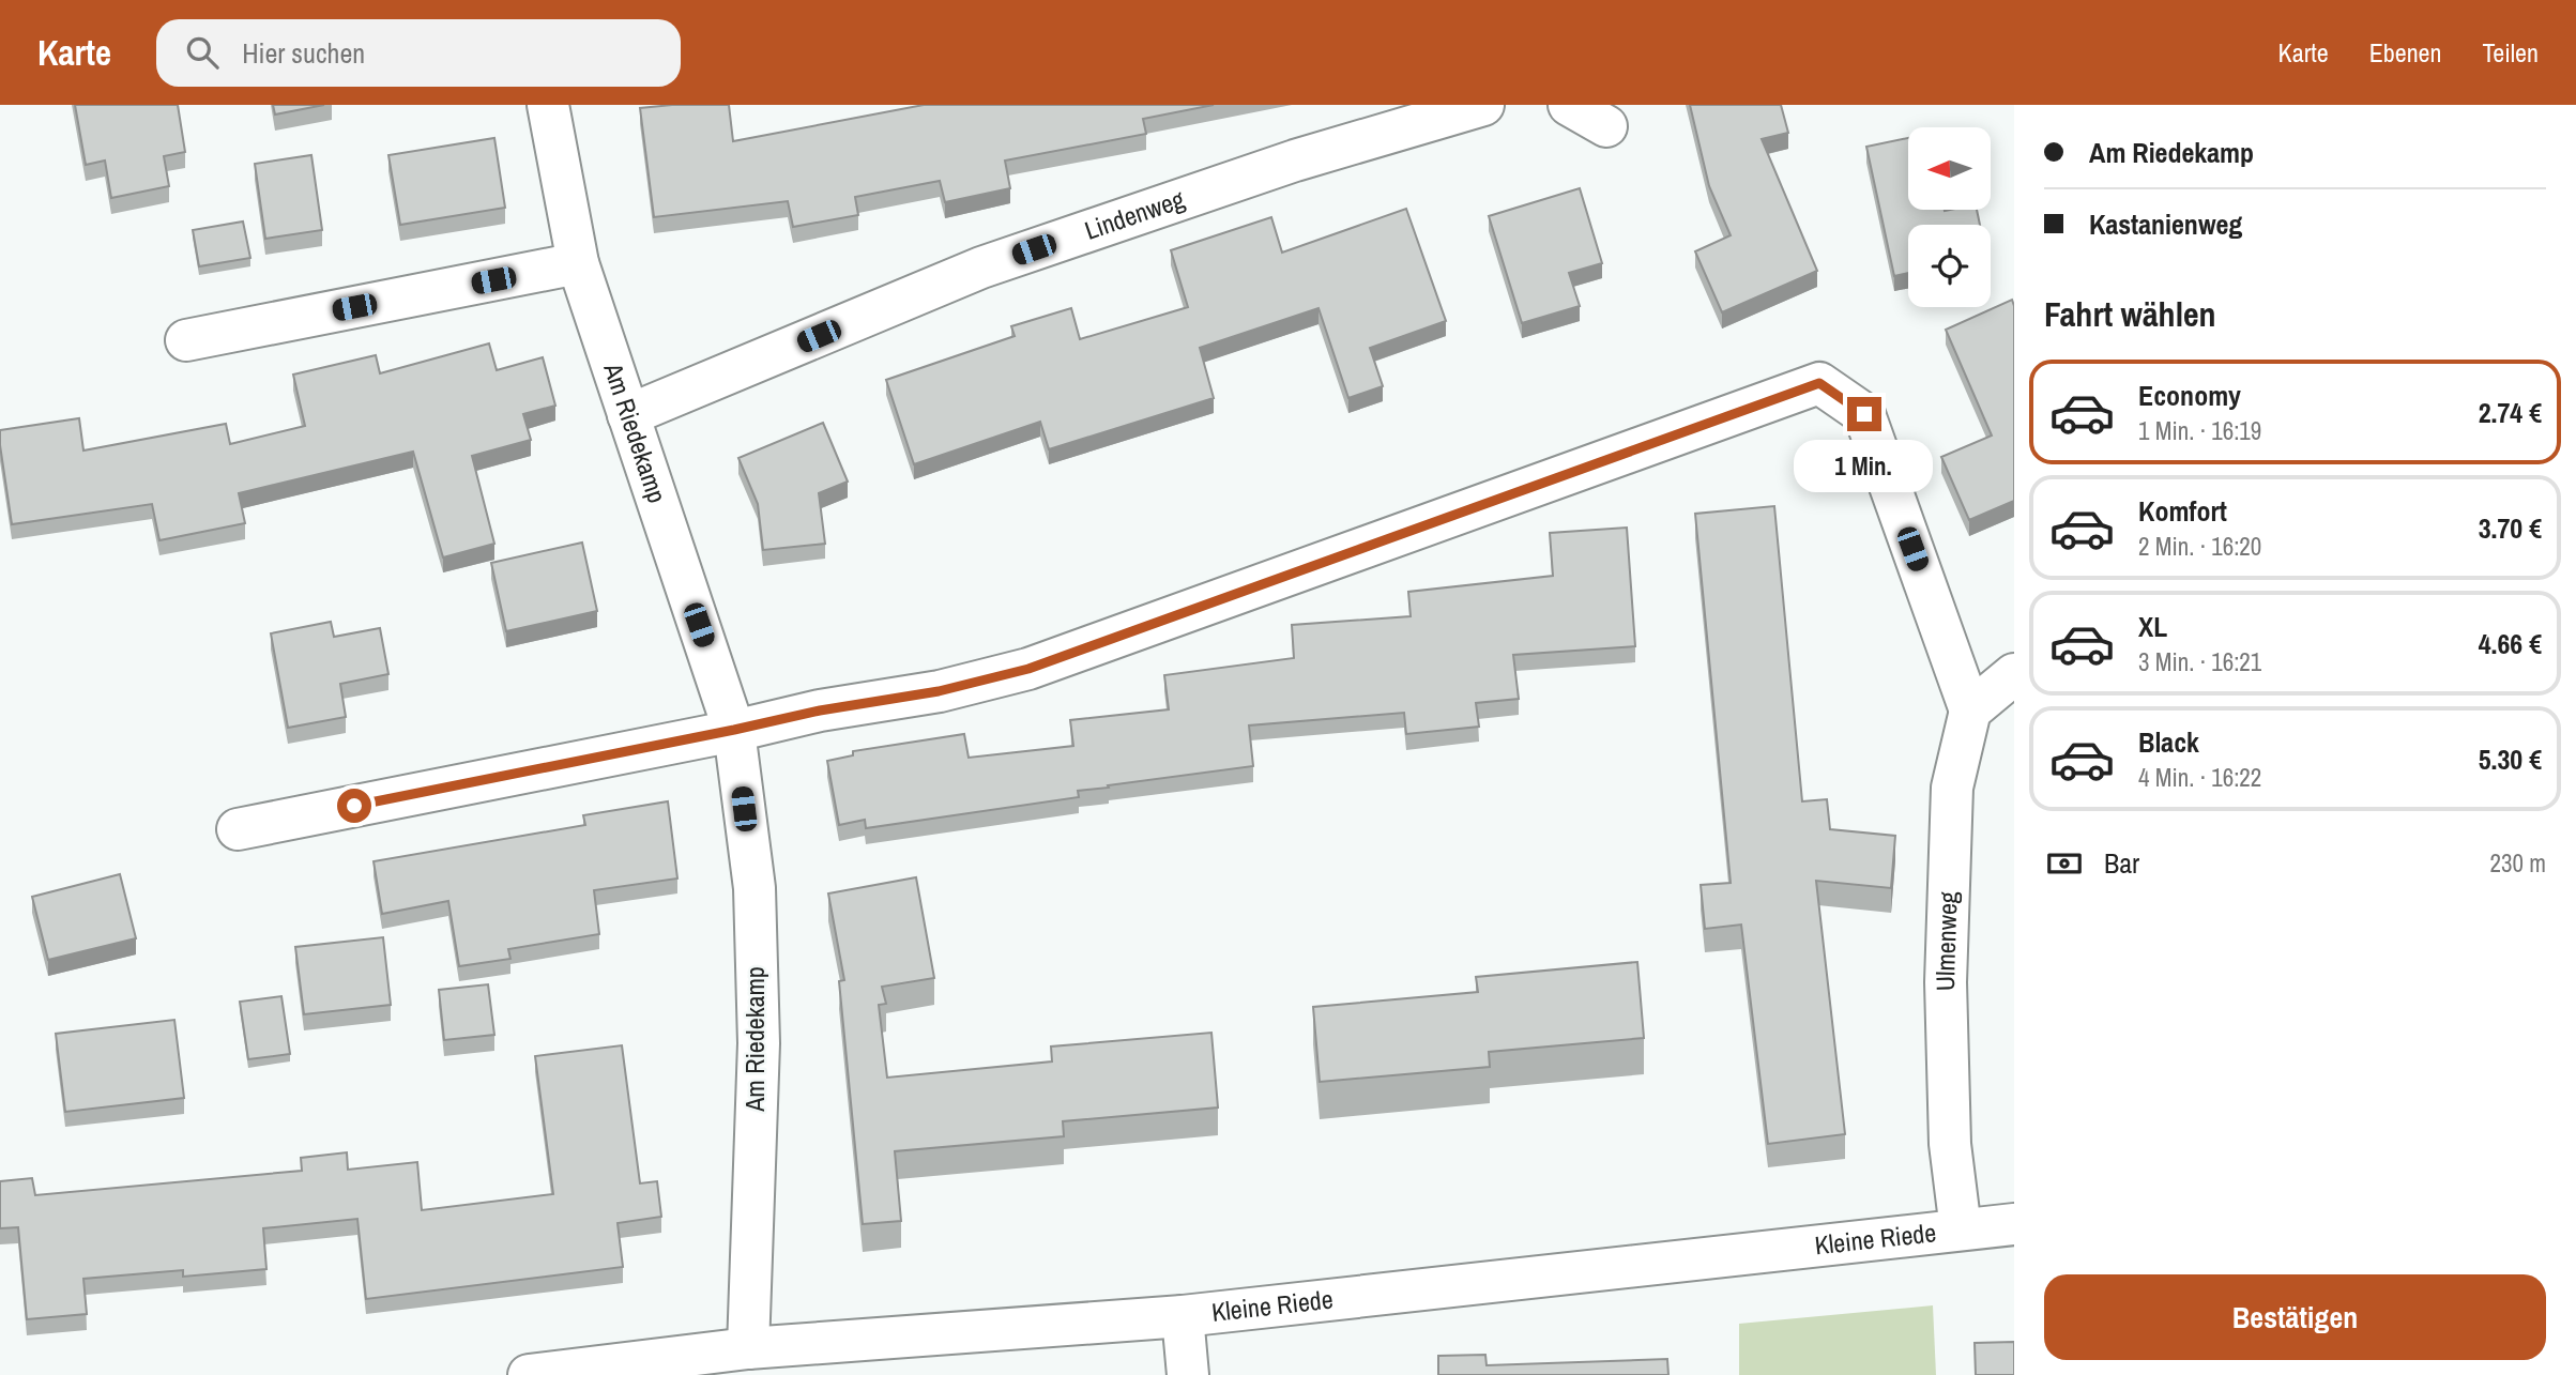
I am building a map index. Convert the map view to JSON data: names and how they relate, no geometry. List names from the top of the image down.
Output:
{
  "streets": {
    "street": [
      "Lindenweg",
      "Am Riedekamp",
      "Ulmenweg",
      "Kleine Riede"
    ]
  },
  "crossings": [
    ["Lindenweg", "Am Riedekamp"],
    ["Am Riedekamp", "Kleine Riede"],
    ["Ulmenweg", "Kleine Riede"]
  ],
  "north": "left",
  "page": {
    "header": "Karte",
    "search": "Hier suchen",
    "nav": ["Karte", "Ebenen", "Teilen"],
    "banner": ["Am Riedekamp", "Kastanienweg"],
    "heading": "Fahrt wählen",
    "list": [
      {
        "name": "Economy",
        "note": "1 Min. · 16:19",
        "value": "2.74 €"
      },
      {
        "name": "Komfort",
        "note": "2 Min. · 16:20",
        "value": "3.70 €"
      },
      {
        "name": "XL",
        "note": "3 Min. · 16:21",
        "value": "4.66 €"
      },
      {
        "name": "Black",
        "note": "4 Min. · 16:22",
        "value": "5.30 €"
      }
    ],
    "bubble": "1 Min.",
    "pay": ["Bar", "230 m"],
    "buttons": "Bestätigen"
  }
}
